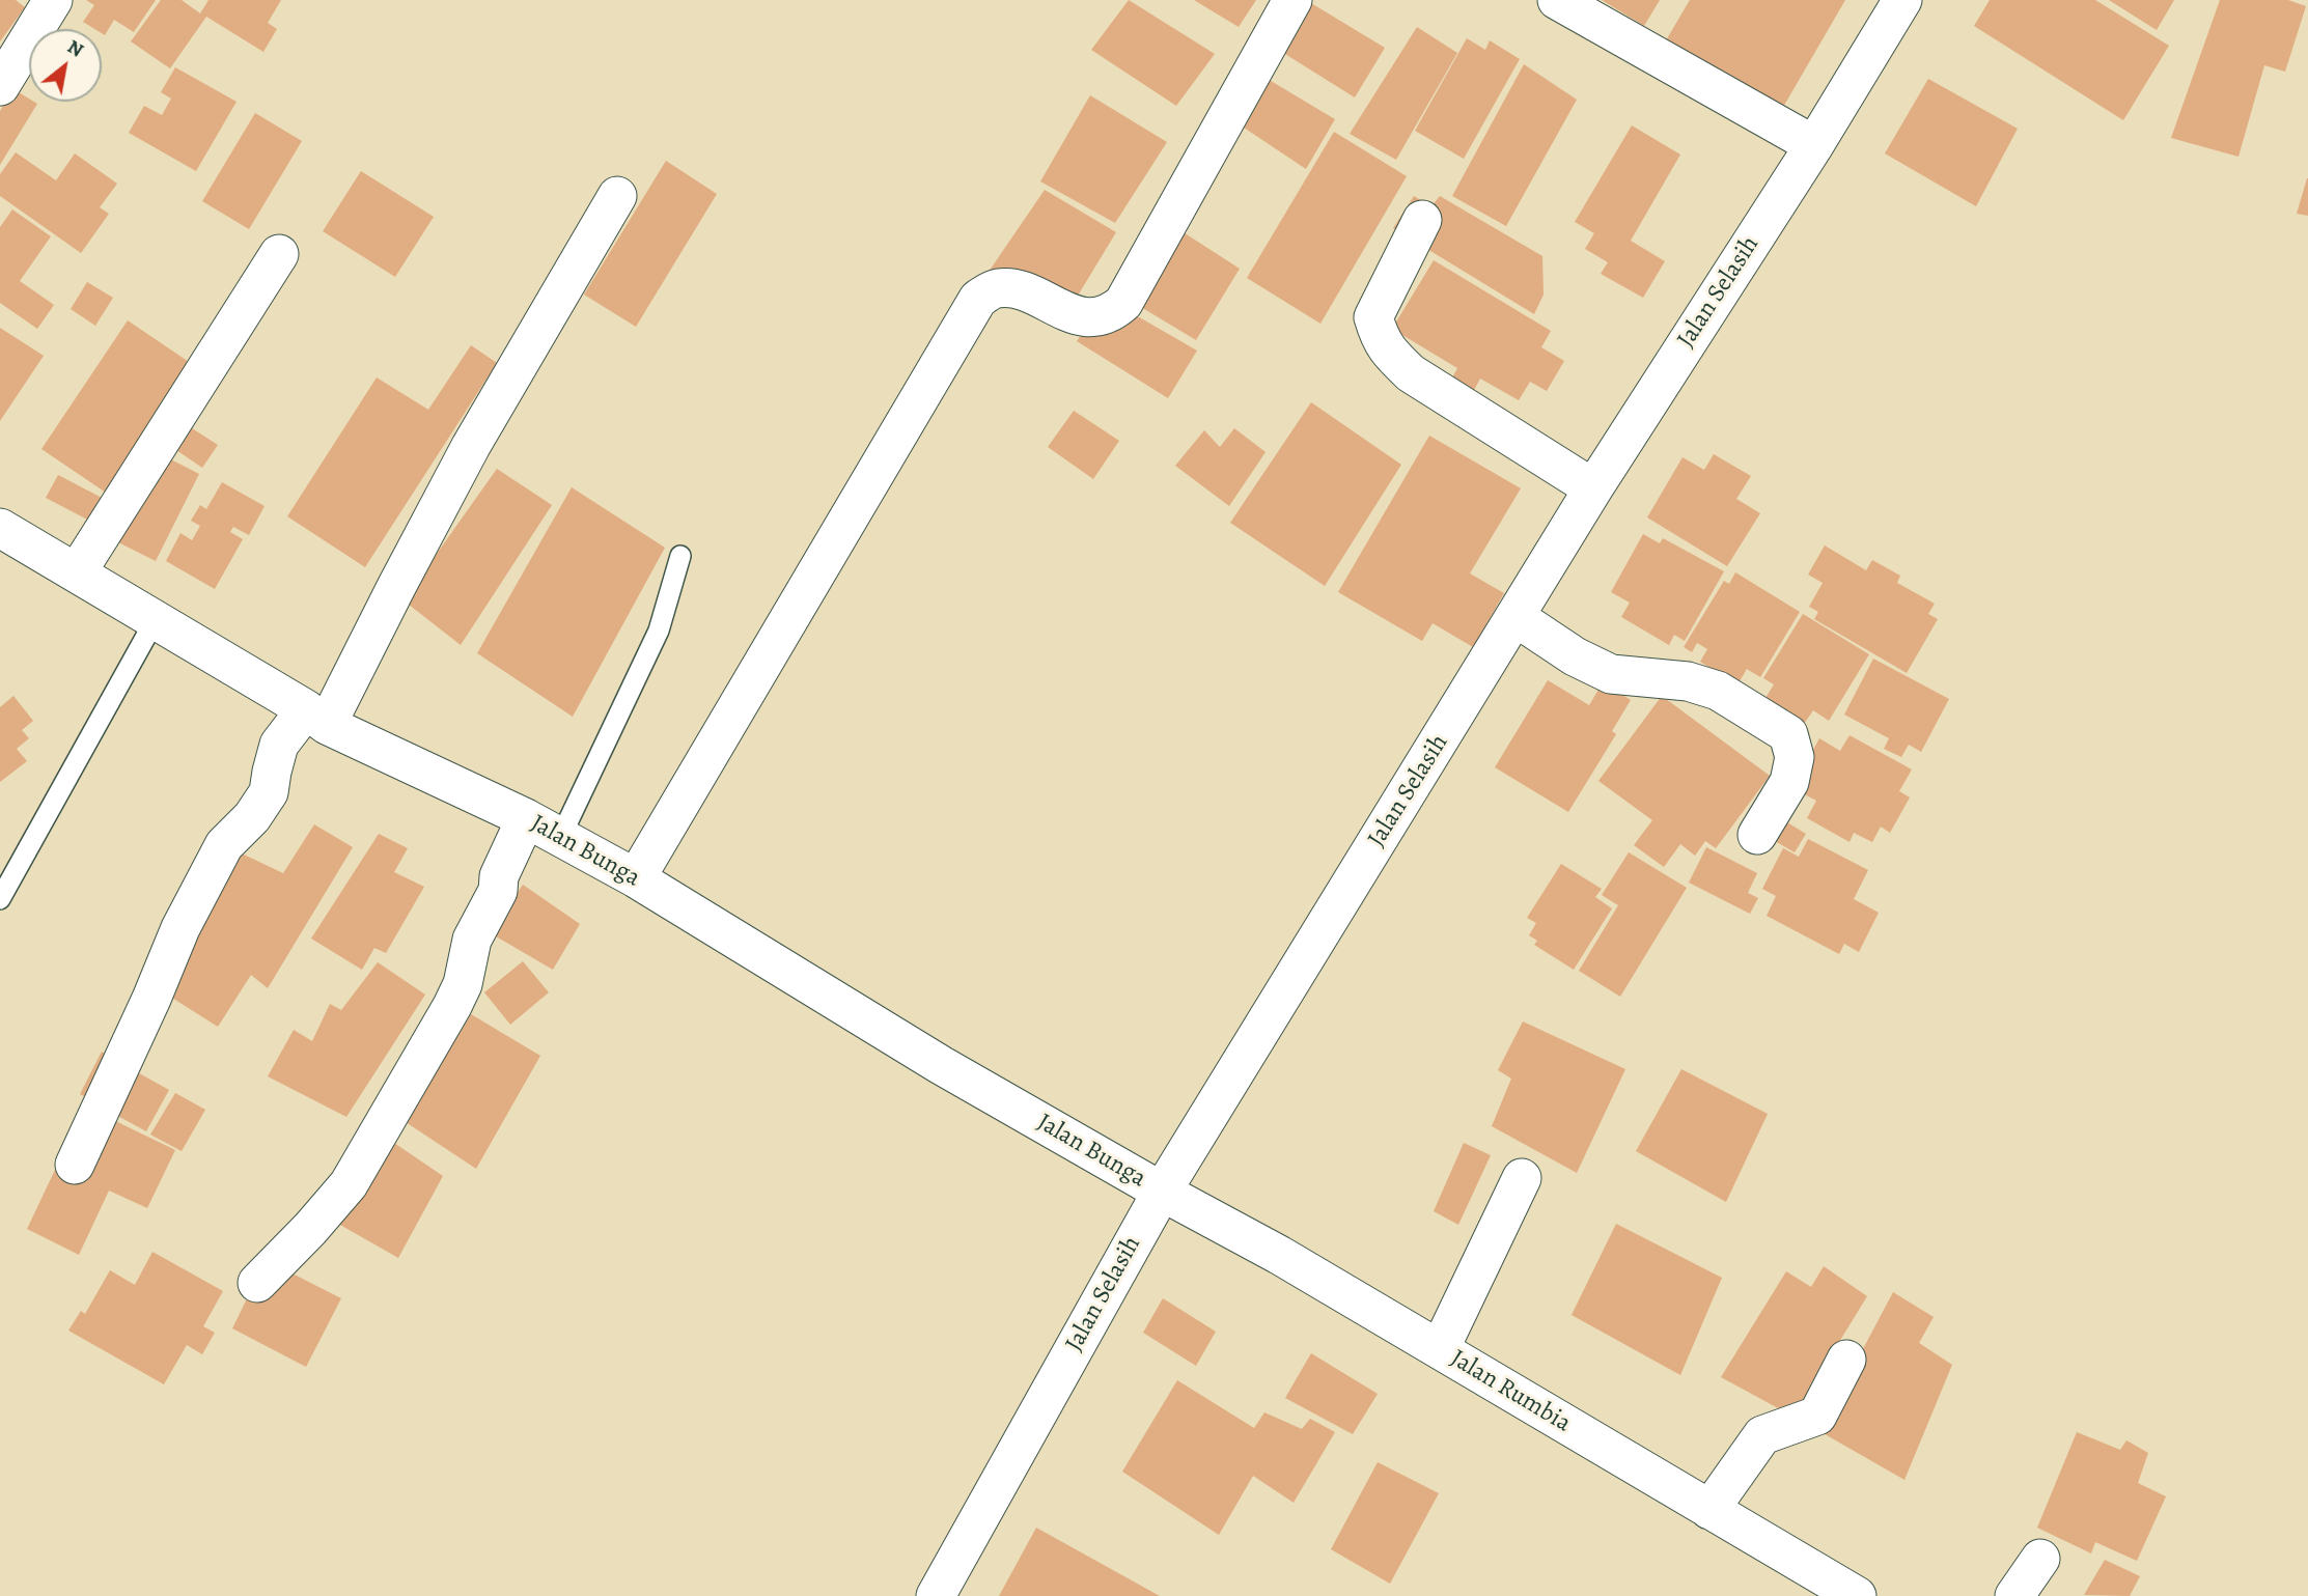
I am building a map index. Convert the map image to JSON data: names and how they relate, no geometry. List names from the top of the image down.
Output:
{
  "streets": {
    "street": ["Jalan Selasih", "Jalan Bunga", "Jalan Rumbia"]
  },
  "crossings": [
    ["Jalan Selasih", "Jalan Bunga"],
    ["Jalan Selasih", "Jalan Rumbia"],
    ["Jalan Bunga", "Jalan Rumbia"]
  ],
  "north": "top right"
}
